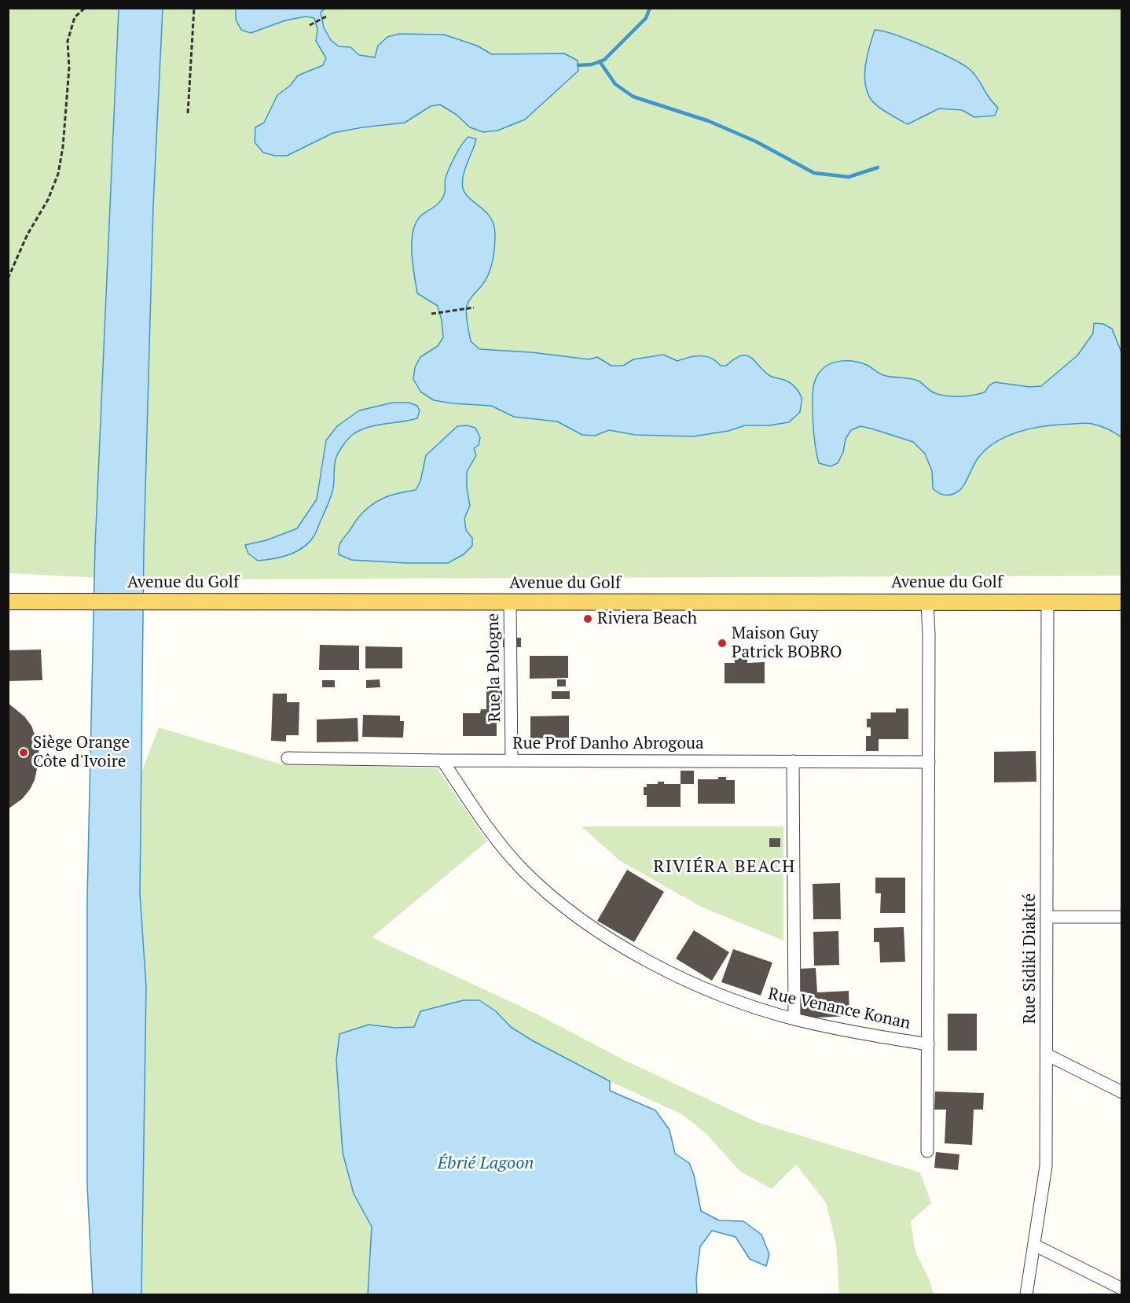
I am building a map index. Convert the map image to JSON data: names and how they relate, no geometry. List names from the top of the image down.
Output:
{
  "streets": {
    "main road": ["Avenue du Golf"],
    "street": [
      "Rue la Pologne",
      "Rue Prof Danho Abrogoua",
      "Rue Sidiki Diakité",
      "Rue Venance Konan"
    ]
  },
  "crossings": [
    ["Avenue du Golf", "Rue la Pologne"],
    ["Avenue du Golf", "Rue Sidiki Diakité"],
    ["Rue la Pologne", "Rue Prof Danho Abrogoua"],
    ["Rue Prof Danho Abrogoua", "Rue Venance Konan"]
  ],
  "districts": ["RIVIÉRA BEACH"],
  "water": ["Ébrié Lagoon"],
  "places": ["Riviera Beach", "Maison Guy Patrick BOBRO", "Siège Orange Côte d'Ivoire"]
}
